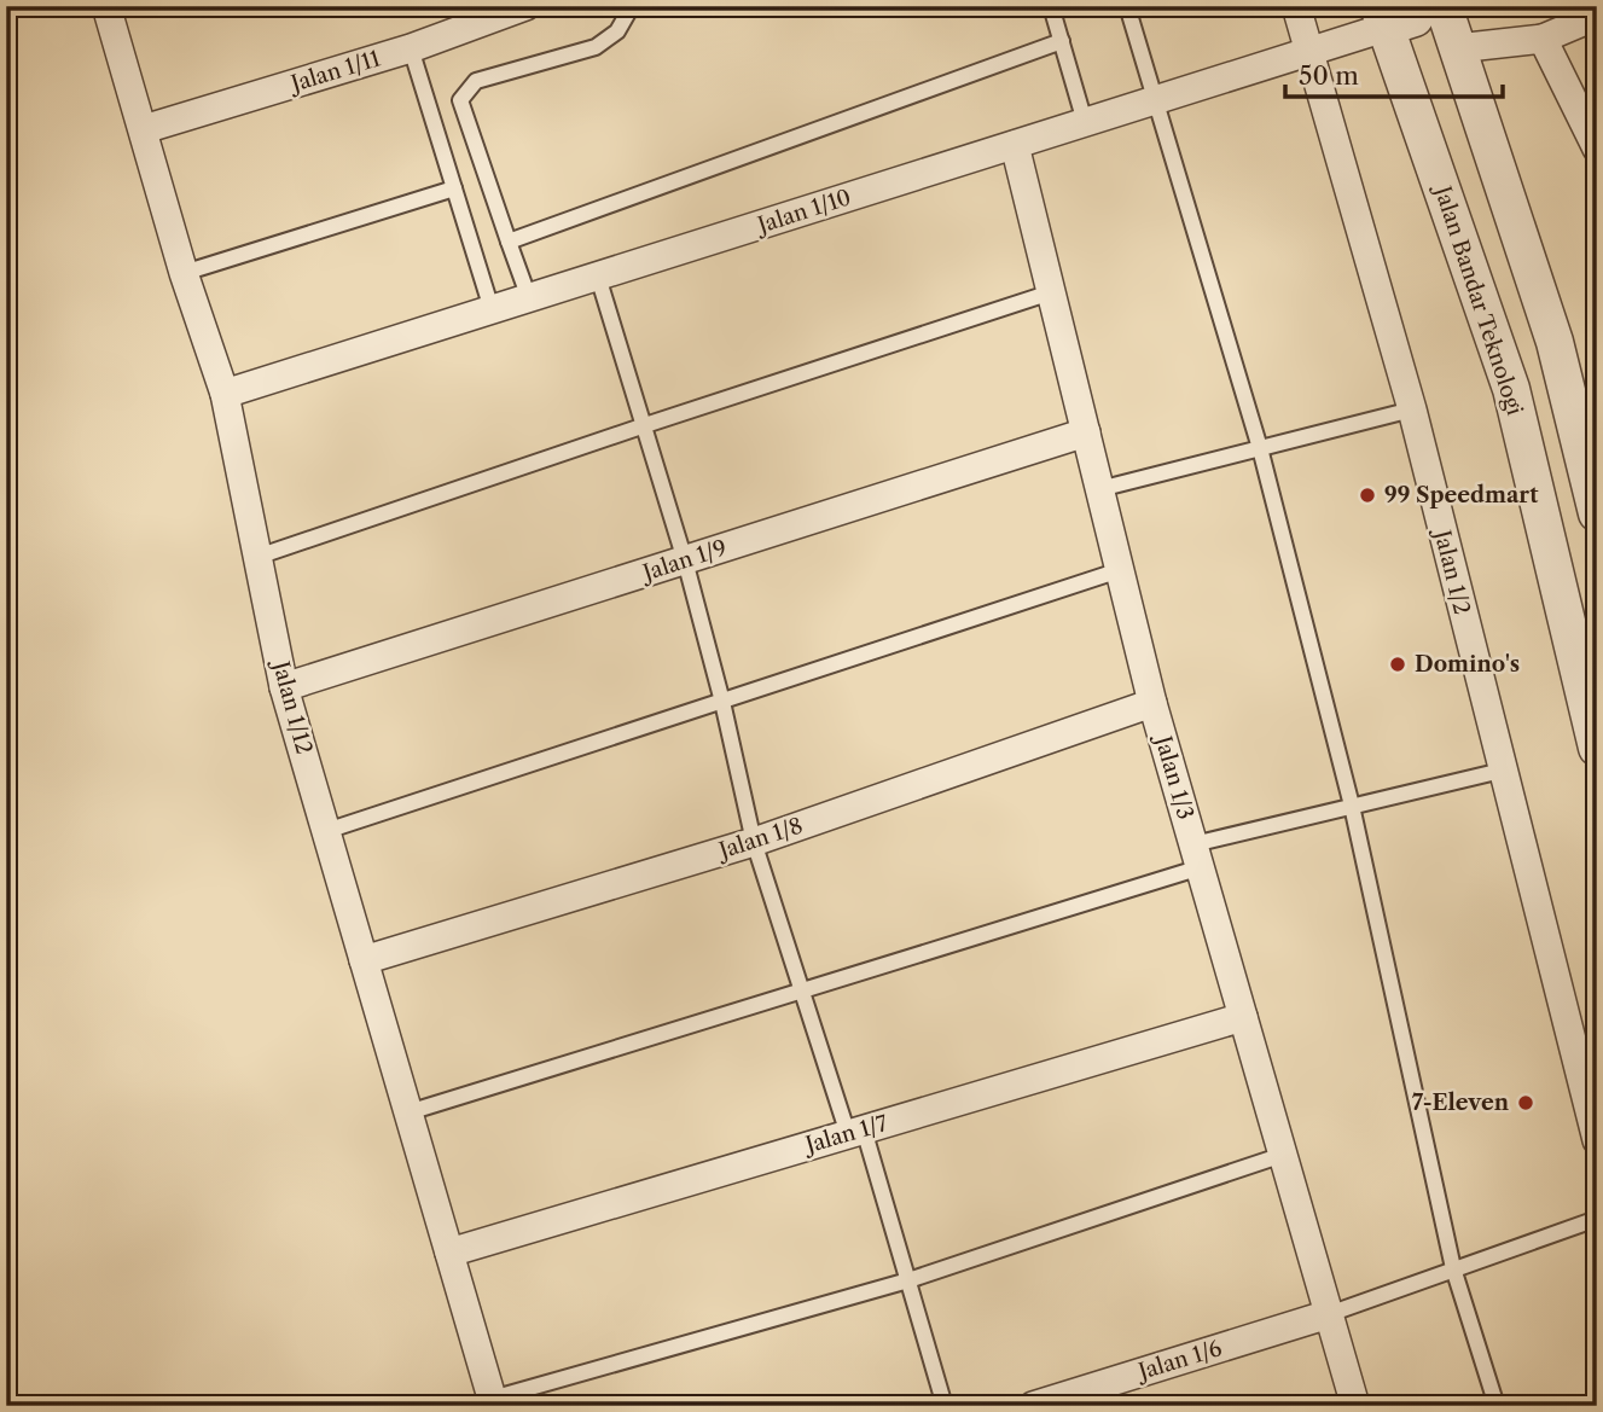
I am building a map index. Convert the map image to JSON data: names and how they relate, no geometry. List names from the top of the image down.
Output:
{
  "streets": {
    "street": [
      "Jalan 1/11",
      "Jalan 1/10",
      "Jalan Bandar Teknologi",
      "Jalan 1/9",
      "Jalan 1/2",
      "Jalan 1/12",
      "Jalan 1/3",
      "Jalan 1/8",
      "Jalan 1/7",
      "Jalan 1/6"
    ]
  },
  "crossings": [
    ["Jalan 1/11", "Jalan 1/12"],
    ["Jalan 1/10", "Jalan Bandar Teknologi"],
    ["Jalan 1/10", "Jalan 1/2"],
    ["Jalan 1/10", "Jalan 1/12"],
    ["Jalan 1/10", "Jalan 1/3"],
    ["Jalan 1/9", "Jalan 1/12"],
    ["Jalan 1/9", "Jalan 1/3"],
    ["Jalan 1/12", "Jalan 1/8"],
    ["Jalan 1/12", "Jalan 1/7"],
    ["Jalan 1/3", "Jalan 1/8"],
    ["Jalan 1/3", "Jalan 1/7"],
    ["Jalan 1/3", "Jalan 1/6"]
  ],
  "places": ["99 Speedmart", "Domino's", "7-Eleven"],
  "scale_bar": "50 m"
}
